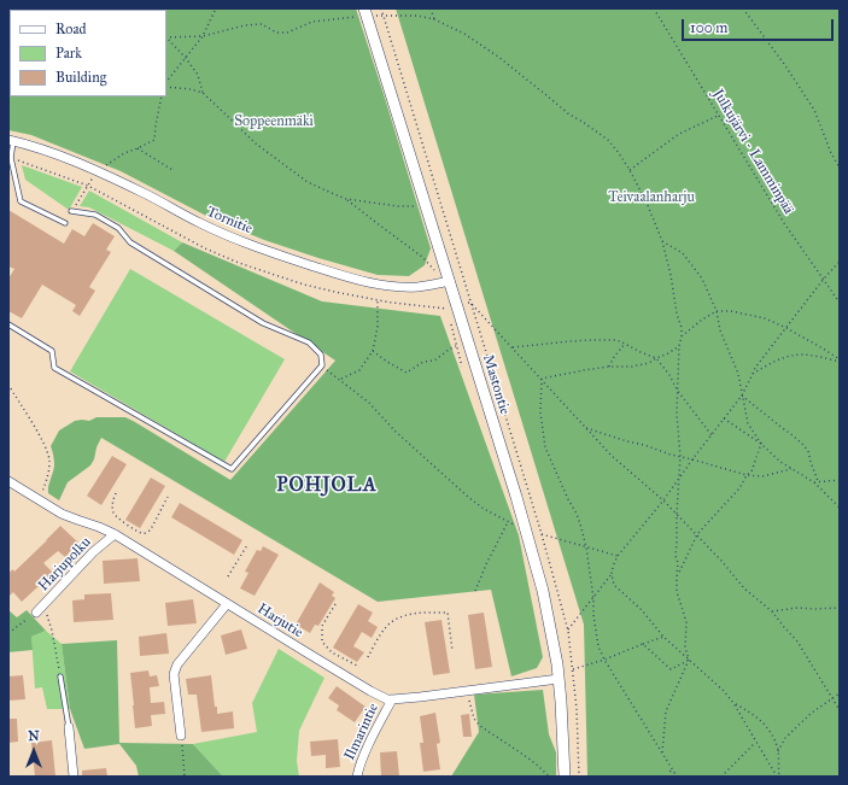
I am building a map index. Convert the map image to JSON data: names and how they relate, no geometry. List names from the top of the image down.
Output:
{
  "streets": {
    "main road": ["Mastontie"],
    "street": [
      "Tornitie",
      "Harjupolku",
      "Harjutie",
      "Ilmarintie"
    ],
    "path": ["Julkujärvi - Lamminpää"]
  },
  "crossings": [
    ["Tornitie", "Mastontie"],
    ["Mastontie", "Harjutie"],
    ["Harjupolku", "Harjutie"],
    ["Harjutie", "Ilmarintie"]
  ],
  "districts": ["POHJOLA"],
  "parks": ["Soppeenmäki", "Teivaalanharju"],
  "legend": ["Road", "Park", "Building"],
  "scale_bar": "100 m",
  "north": "top"
}
